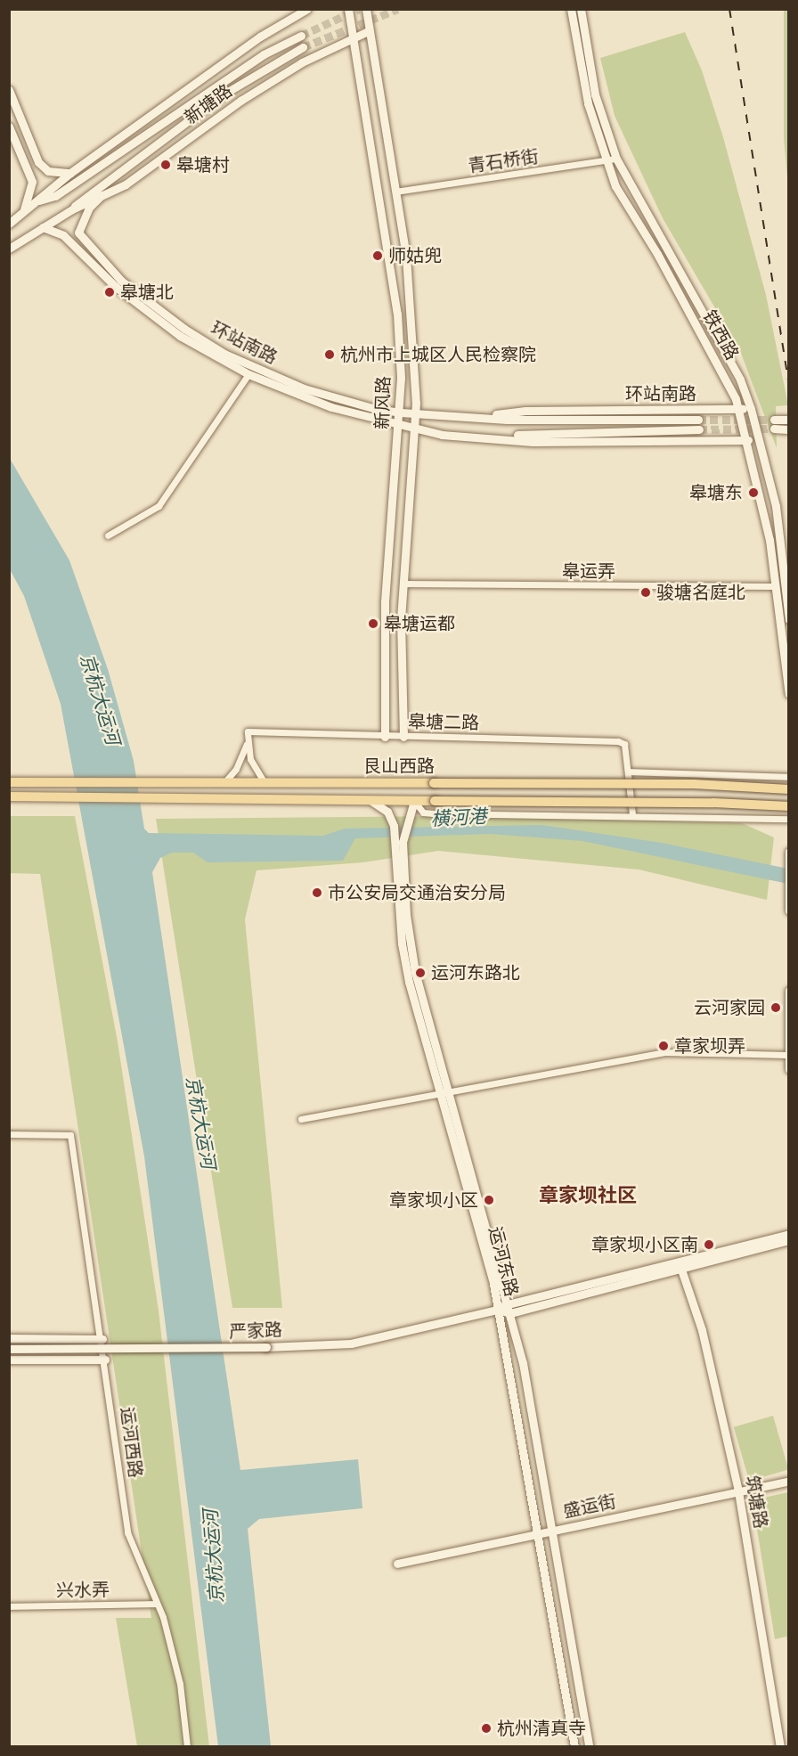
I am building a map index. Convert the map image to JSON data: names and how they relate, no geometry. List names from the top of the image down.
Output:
{
  "streets": {
    "main road": [
      "新塘路",
      "铁西路",
      "环站南路",
      "新风路",
      "艮山西路",
      "运河东路",
      "严家路",
      "筑塘路",
      "盛运街"
    ],
    "street": [
      "青石桥街",
      "皋运弄",
      "皋塘二路",
      "运河西路",
      "兴水弄"
    ]
  },
  "crossings": [
    ["新塘路", "环站南路"],
    ["新塘路", "新风路"],
    ["青石桥街", "铁西路"],
    ["青石桥街", "新风路"],
    ["铁西路", "环站南路"],
    ["铁西路", "皋运弄"],
    ["环站南路", "新风路"],
    ["新风路", "皋运弄"],
    ["新风路", "皋塘二路"],
    ["艮山西路", "运河东路"],
    ["运河东路", "严家路"],
    ["运河东路", "盛运街"],
    ["运河西路", "兴水弄"],
    ["筑塘路", "盛运街"]
  ],
  "districts": ["章家坝社区"],
  "water": ["京杭大运河", "横河港"],
  "places": [
    "皋塘村",
    "师姑兜",
    "皋塘北",
    "杭州市上城区人民检察院",
    "皋塘东",
    "骏塘名庭北",
    "皋塘运都",
    "市公安局交通治安分局",
    "运河东路北",
    "云河家园",
    "章家坝弄",
    "章家坝小区",
    "章家坝小区南",
    "杭州清真寺"
  ]
}
